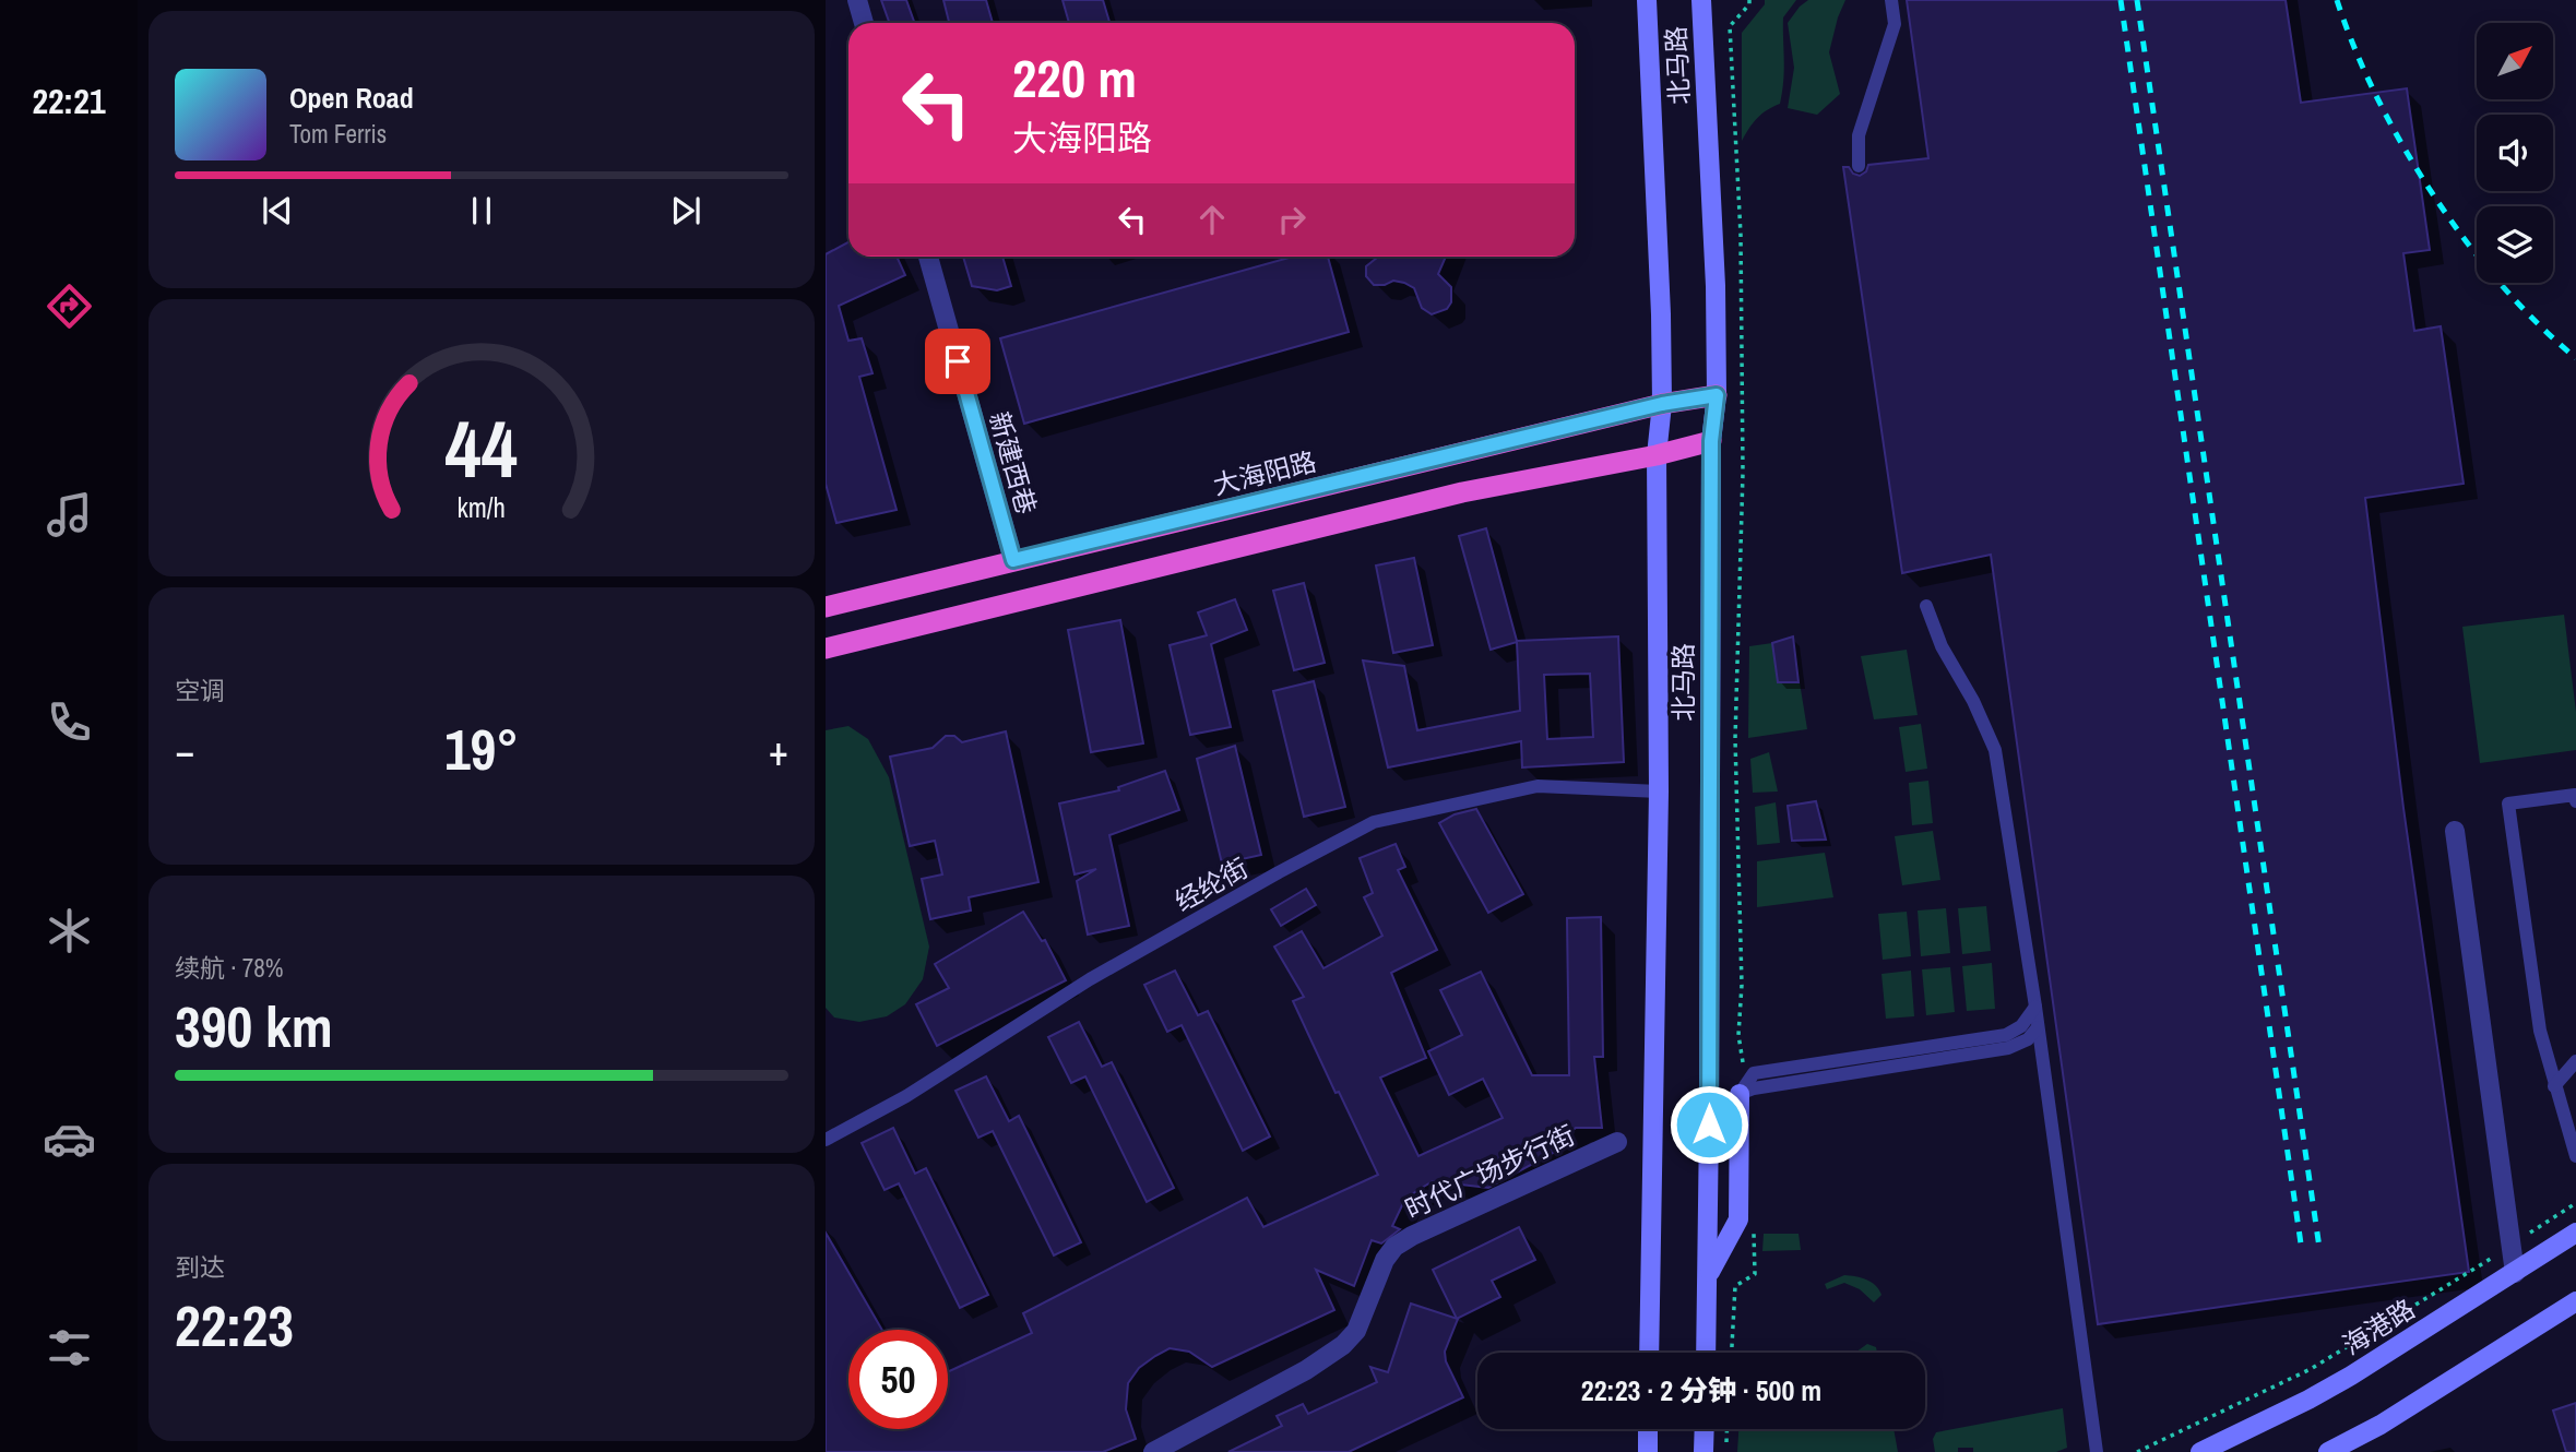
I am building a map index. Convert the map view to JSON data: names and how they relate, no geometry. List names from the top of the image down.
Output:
{
  "streets": {
    "highway": ["大海阳路"],
    "main road": ["北马路", "海港路"],
    "street": ["新建西巷", "时代广场步行街"],
    "lane": ["经纶街"]
  },
  "crossings": [
    ["北马路", "大海阳路"],
    ["北马路", "经纶街"],
    ["新建西巷", "大海阳路"]
  ],
  "north": "top right",
  "page": {
    "tabs": "22:21",
    "turn": ["220 m", "大海阳路"],
    "song": ["Open Road", "Tom Ferris"],
    "tile": [
      "空调",
      ["续航 · 78%", "390 km"],
      ["到达", "22:23"]
    ],
    "heat": ["−", "19°", "+"],
    "limit": "50",
    "trip": "22:23 · 2 分钟 · 500 m",
    "gauge": ["44", "km/h"]
  }
}
